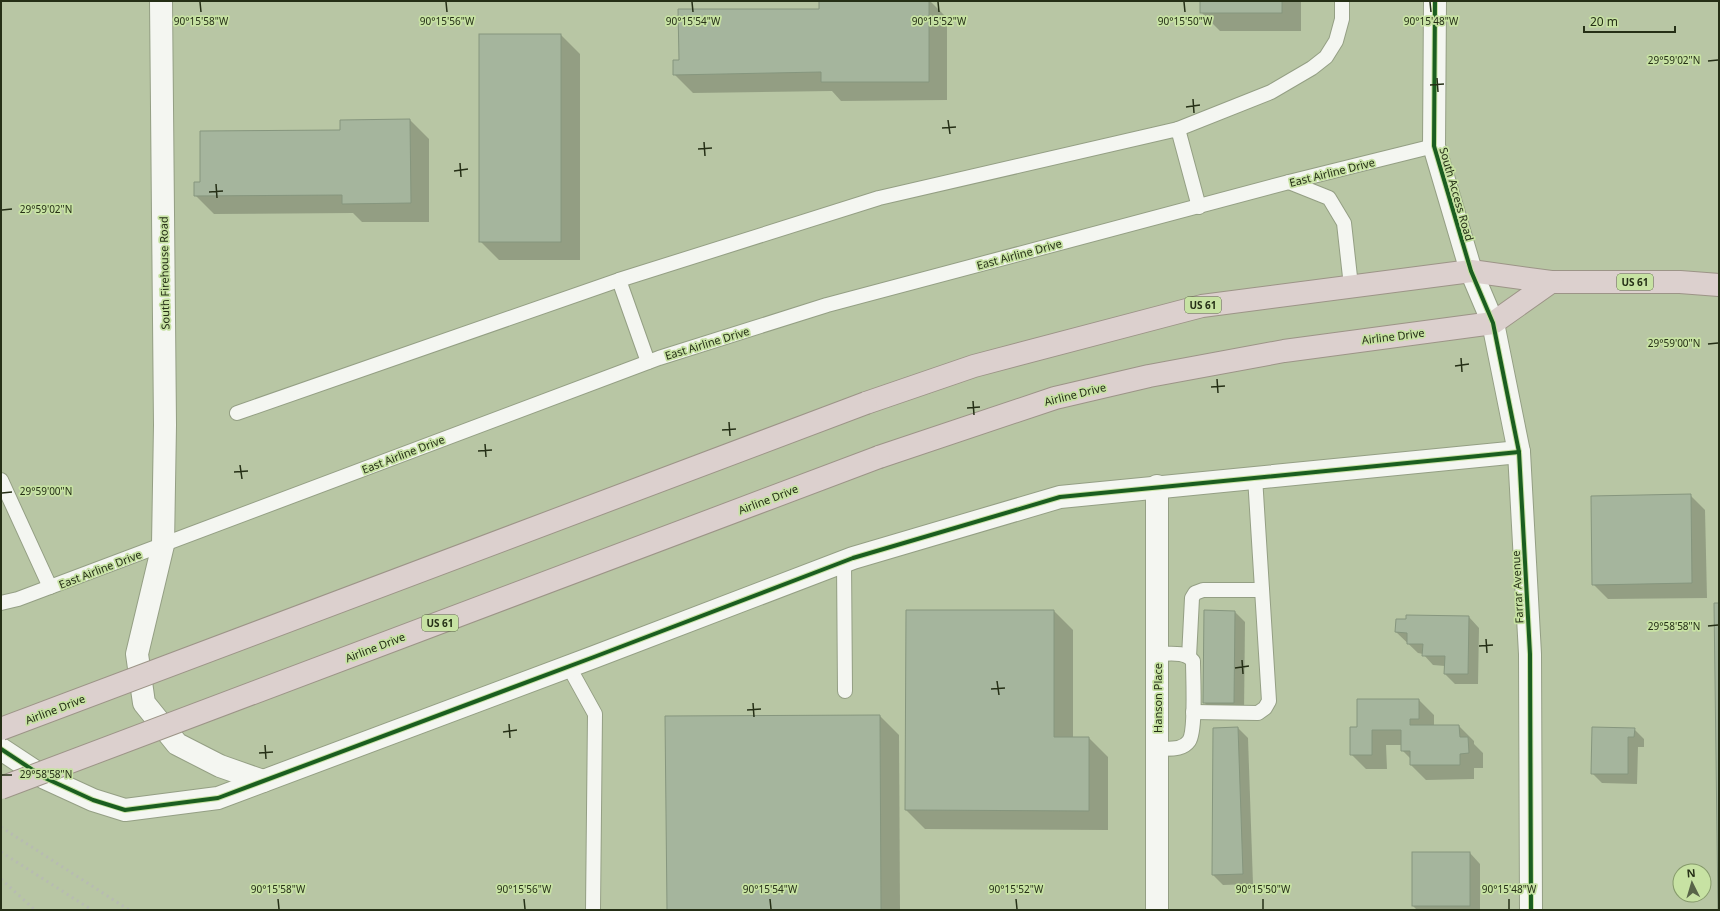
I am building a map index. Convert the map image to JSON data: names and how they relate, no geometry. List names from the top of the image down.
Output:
{
  "streets": {
    "highway": ["US 61", "Airline Drive"],
    "street": [
      "South Access Road",
      "South Firehouse Road",
      "Farrar Avenue",
      "Hanson Place"
    ],
    "lane": ["East Airline Drive"]
  },
  "crossings": [
    ["East Airline Drive", "South Access Road"],
    ["East Airline Drive", "South Firehouse Road"],
    ["South Access Road", "Airline Drive"],
    ["South Access Road", "Farrar Avenue"],
    ["Airline Drive", "Farrar Avenue"]
  ],
  "scale_bar": "20 m",
  "north": "top",
  "coordinates": [
    "90°15'58\"W",
    "90°15'56\"W",
    "90°15'54\"W",
    "90°15'52\"W",
    "90°15'48\"W",
    "90°15'50\"W",
    "29°59'02\"N",
    "29°59'00\"N",
    "29°58'58\"N"
  ]
}
